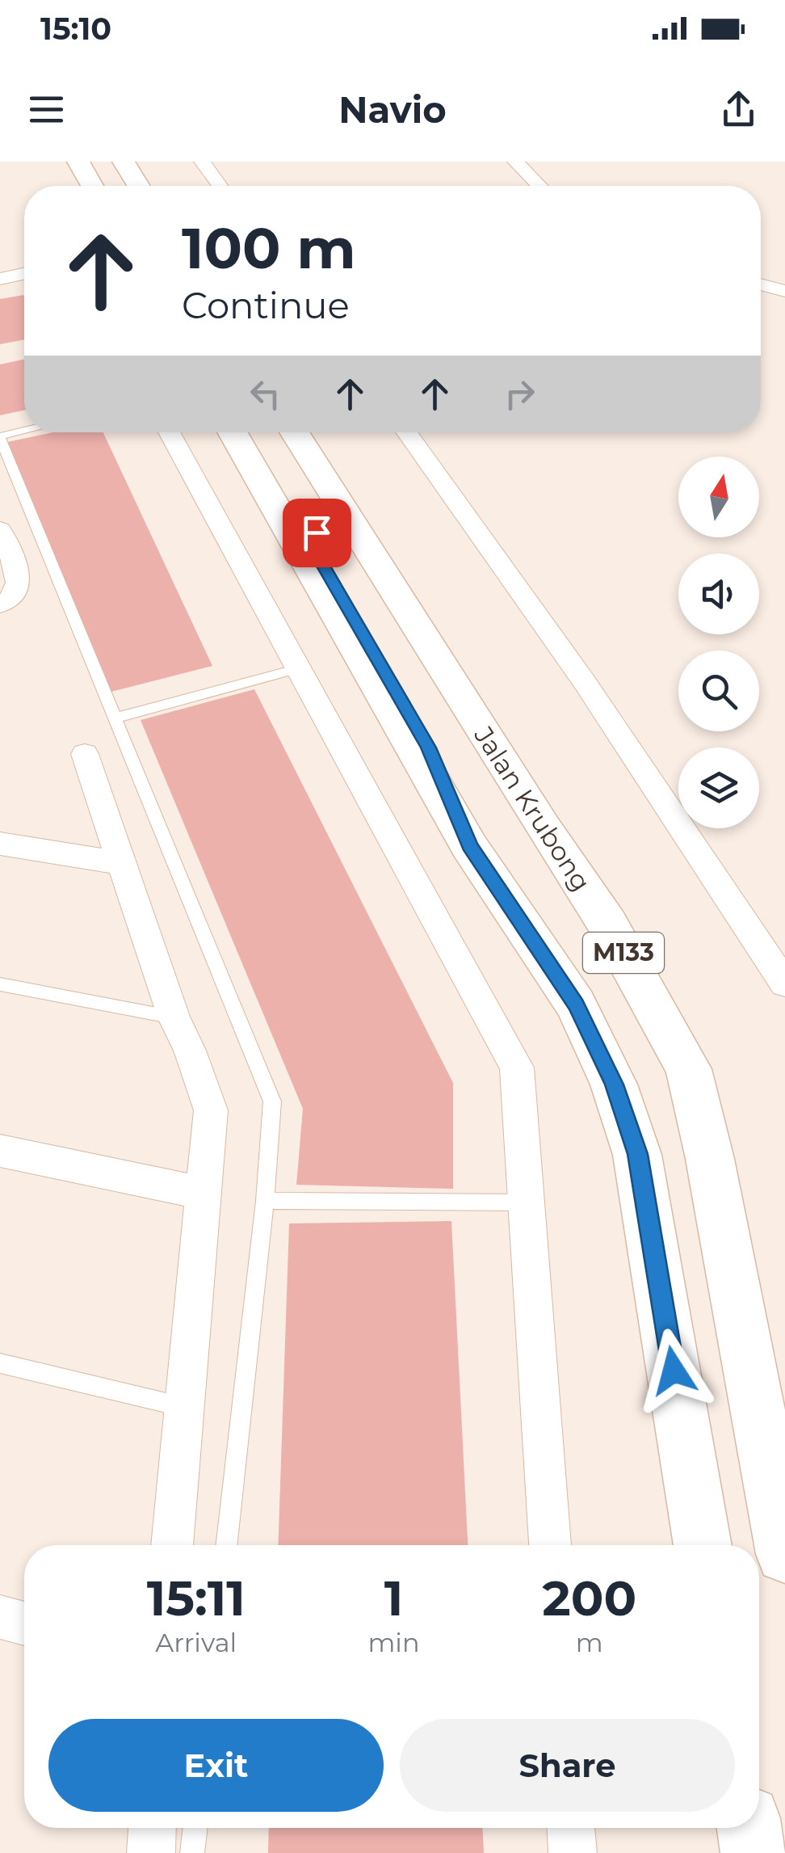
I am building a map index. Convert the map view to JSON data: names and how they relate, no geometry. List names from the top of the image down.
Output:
{
  "streets": {
    "main road": ["Jalan Krubong", "M133"]
  },
  "north": "top",
  "page": {
    "status": "15:10",
    "header": "Navio",
    "turn": ["100 m", "Continue"],
    "eta": [
      "15:11",
      "Arrival",
      "1",
      "min",
      "200",
      "m"
    ],
    "buttons": ["Exit", "Share"]
  }
}
